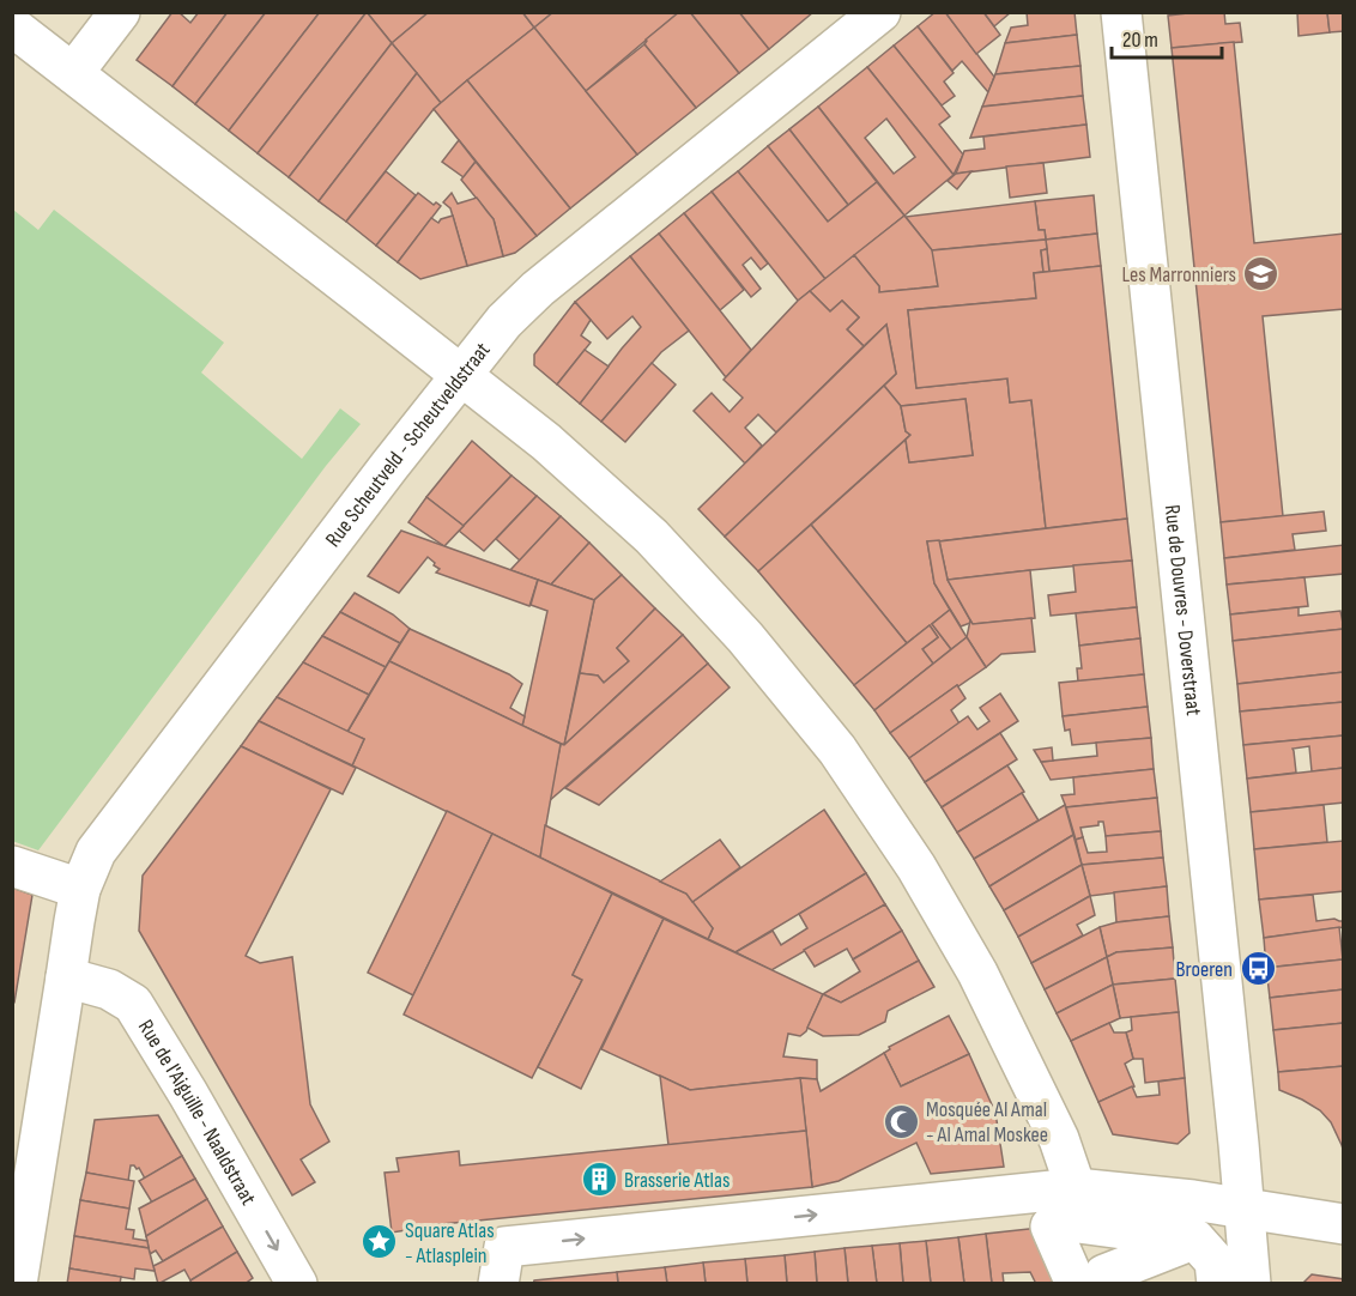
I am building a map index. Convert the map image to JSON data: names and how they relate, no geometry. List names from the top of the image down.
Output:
{
  "streets": {
    "street": ["Rue Scheutveld - Scheutveldstraat", "Rue de Douvres - Doverstraat", "Rue de l'Aiguille - Naaldstraat"]
  },
  "crossings": [
    ["Rue Scheutveld - Scheutveldstraat", "Rue de l'Aiguille - Naaldstraat"]
  ],
  "one_way": ["Rue de l'Aiguille - Naaldstraat"],
  "places": {
    "school or university": ["Les Marronniers"],
    "bus stop": ["Broeren"],
    "mosque": ["Mosquée Al Amal - Al Amal Moskee"],
    "building": ["Brasserie Atlas"],
    "place": ["Square Atlas - Atlasplein"]
  },
  "scale_bar": "20 m"
}
